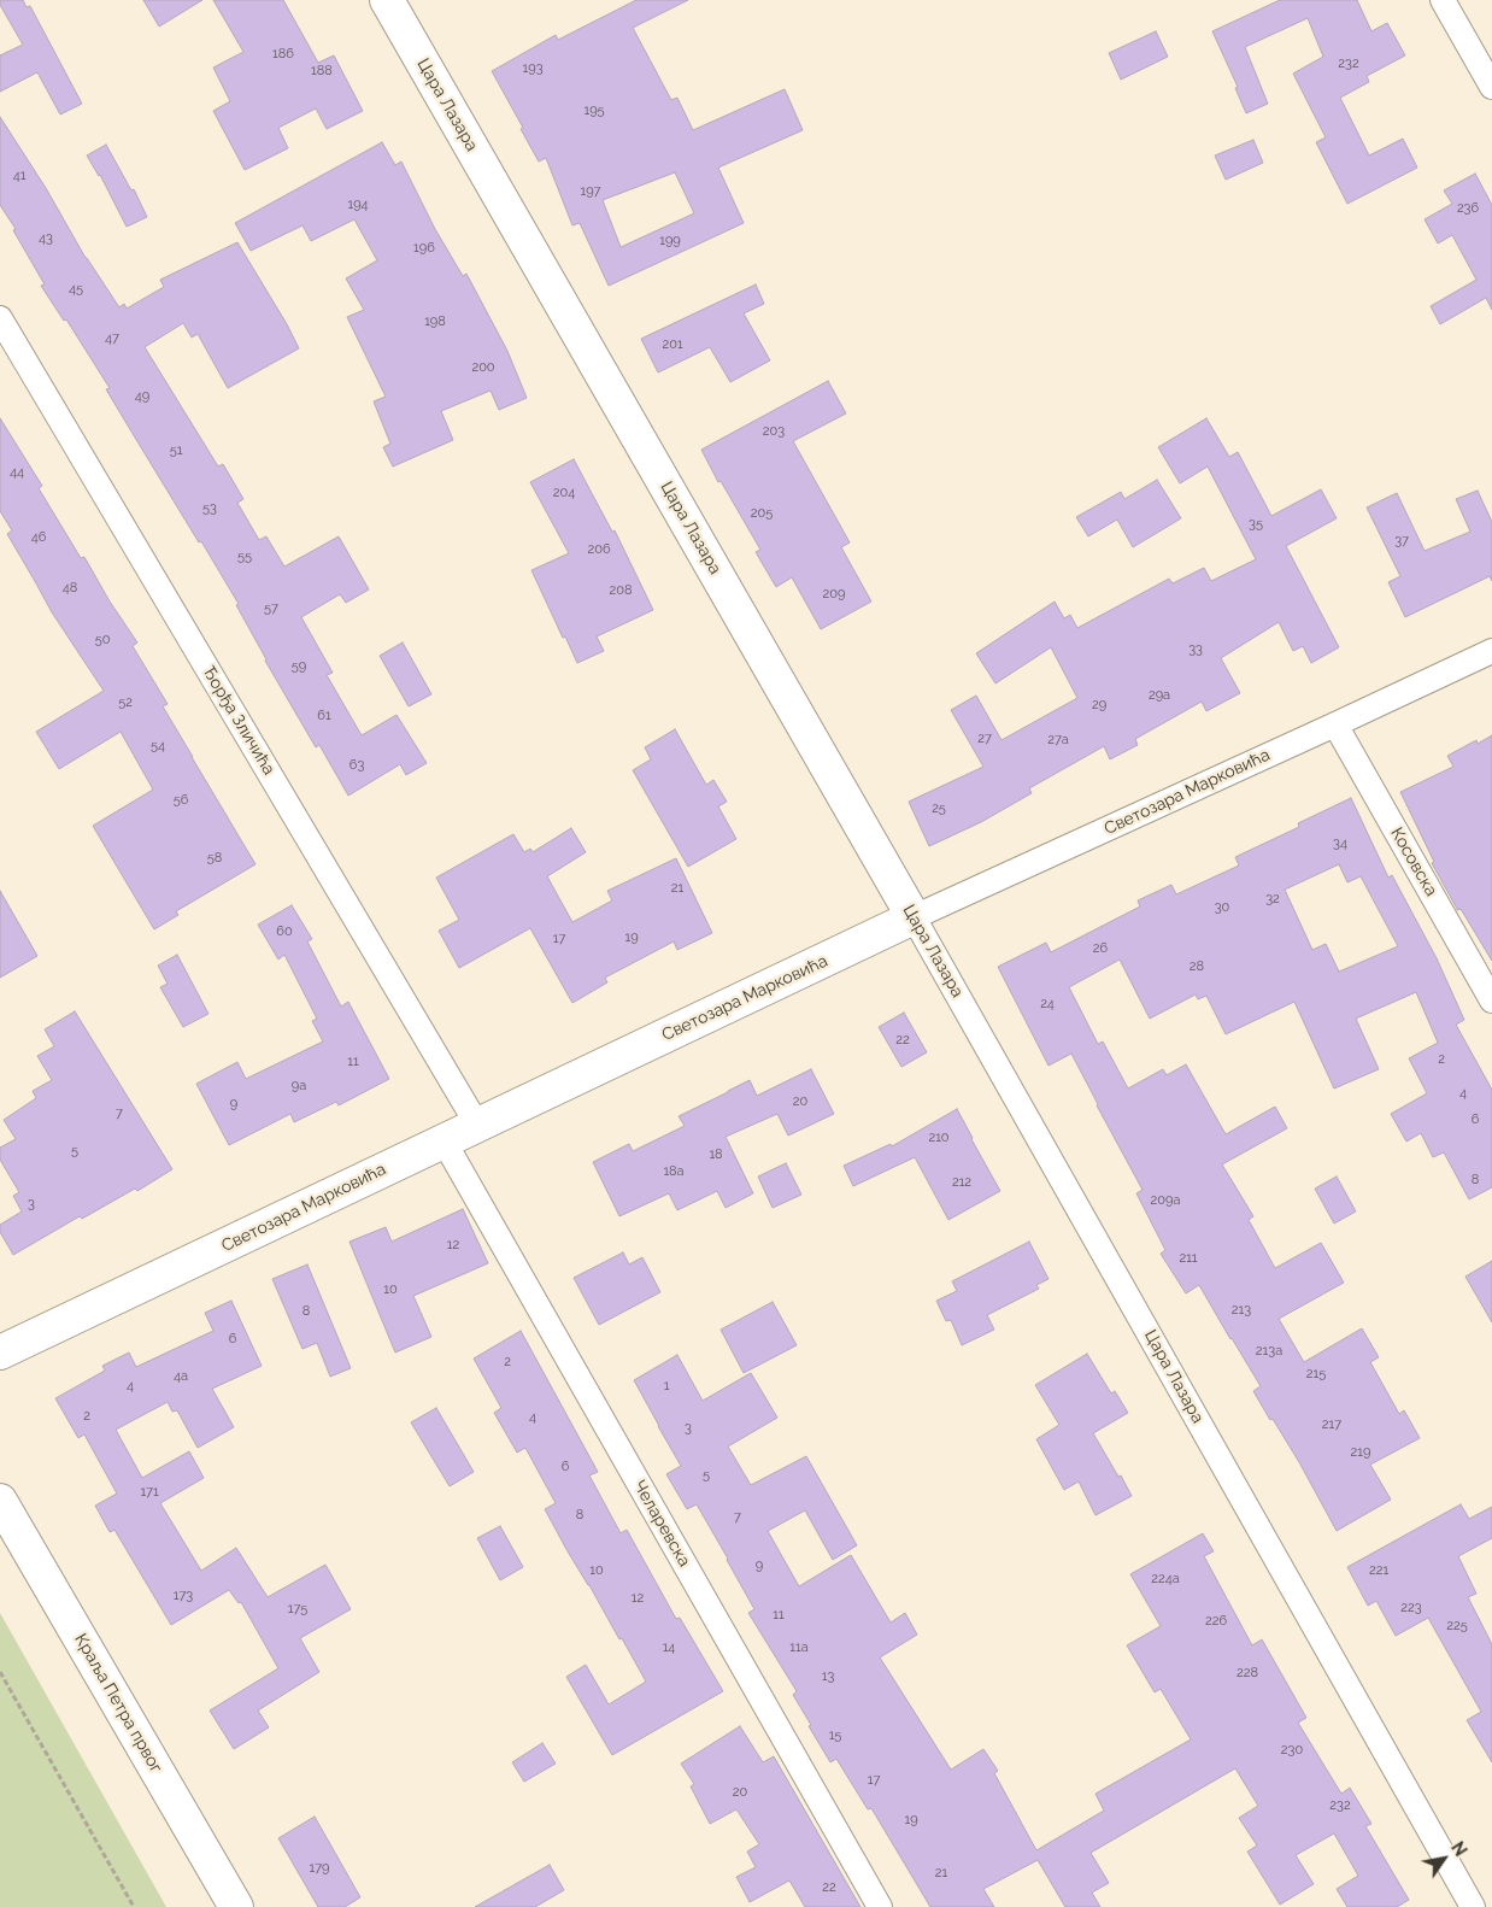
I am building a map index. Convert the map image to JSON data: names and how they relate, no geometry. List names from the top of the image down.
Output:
{
  "streets": {
    "street": [
      "Цара Лазара",
      "Ђорђа Зличића",
      "Светозара Марковића",
      "Косовска",
      "Челаревска",
      "Краља Петра првог"
    ]
  },
  "crossings": [
    ["Цара Лазара", "Светозара Марковића"],
    ["Ђорђа Зличића", "Светозара Марковића"],
    ["Светозара Марковића", "Косовска"],
    ["Светозара Марковића", "Челаревска"]
  ],
  "house_numbers": [
    "186",
    "232",
    "193",
    "188",
    "195",
    "41",
    "197",
    "194",
    "236",
    "43",
    "199",
    "196",
    "45",
    "198",
    "47",
    "201",
    "200",
    "49",
    "203",
    "51",
    "44",
    "204",
    "53",
    "205",
    "35",
    "46",
    "37",
    "206",
    "55",
    "48",
    "208",
    "209",
    "57",
    "50",
    "33",
    "59",
    "29a",
    "52",
    "29",
    "61",
    "27",
    "27a",
    "54",
    "63",
    "56",
    "25",
    "34",
    "58",
    "21",
    "32",
    "30",
    "60",
    "19",
    "17",
    "26",
    "28",
    "24",
    "22",
    "2",
    "11",
    "9a",
    "4",
    "20",
    "9",
    "7",
    "6",
    "210",
    "5",
    "18",
    "18a",
    "8",
    "212",
    "209a",
    "3",
    "12",
    "211",
    "10",
    "213",
    "8",
    "6",
    "213a",
    "2",
    "215",
    "4a",
    "4",
    "1",
    "2",
    "4",
    "217",
    "3",
    "219",
    "6",
    "5",
    "171",
    "8",
    "7",
    "9",
    "10",
    "221",
    "224a",
    "173",
    "12",
    "223",
    "175",
    "11",
    "226",
    "225",
    "14",
    "11a",
    "228",
    "13",
    "15",
    "230",
    "17",
    "20",
    "232",
    "19",
    "179",
    "21",
    "22"
  ],
  "north": "top right"
}
